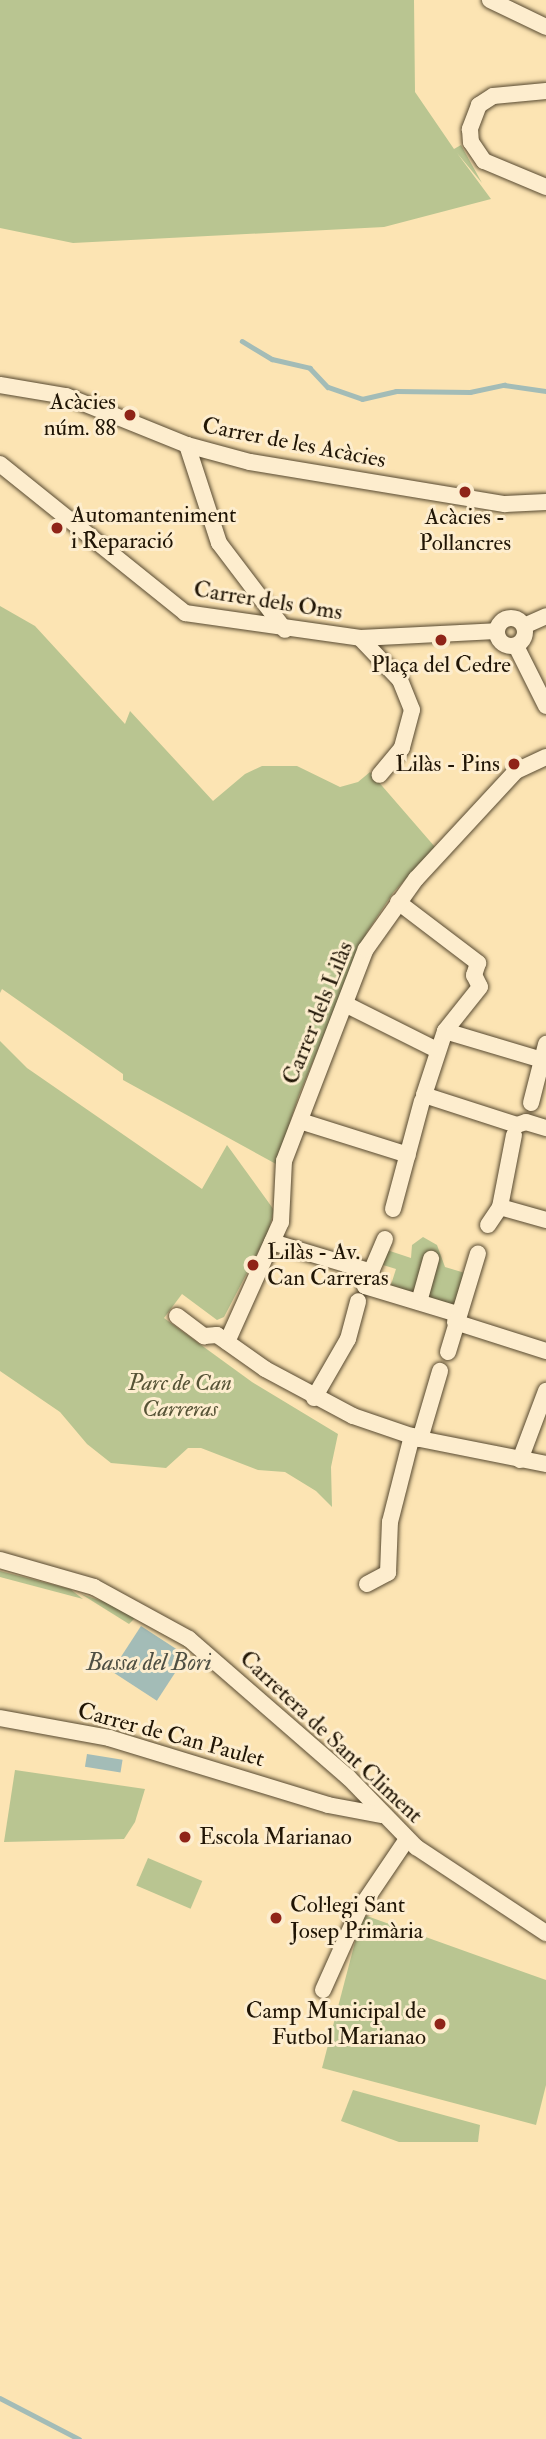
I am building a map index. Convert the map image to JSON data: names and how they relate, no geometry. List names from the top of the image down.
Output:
{
  "streets": {
    "street": [
      "Carrer de les Acàcies",
      "Carrer dels Oms",
      "Carrer dels Lilàs",
      "Carrer de Can Paulet",
      "Carretera de Sant Climent"
    ]
  },
  "crossings": [
    ["Carrer de Can Paulet", "Carretera de Sant Climent"]
  ],
  "water": ["Bassa del Bori"],
  "parks": ["Parc de Can Carreras"],
  "places": [
    "Acàcies núm. 88",
    "Acàcies - Pollancres",
    "Automanteniment i Reparació",
    "Plaça del Cedre",
    "Lilàs - Pins",
    "Lilàs - Av. Can Carreras",
    "Escola Marianao",
    "Col·legi Sant Josep Primària",
    "Camp Municipal de Futbol Marianao"
  ]
}
